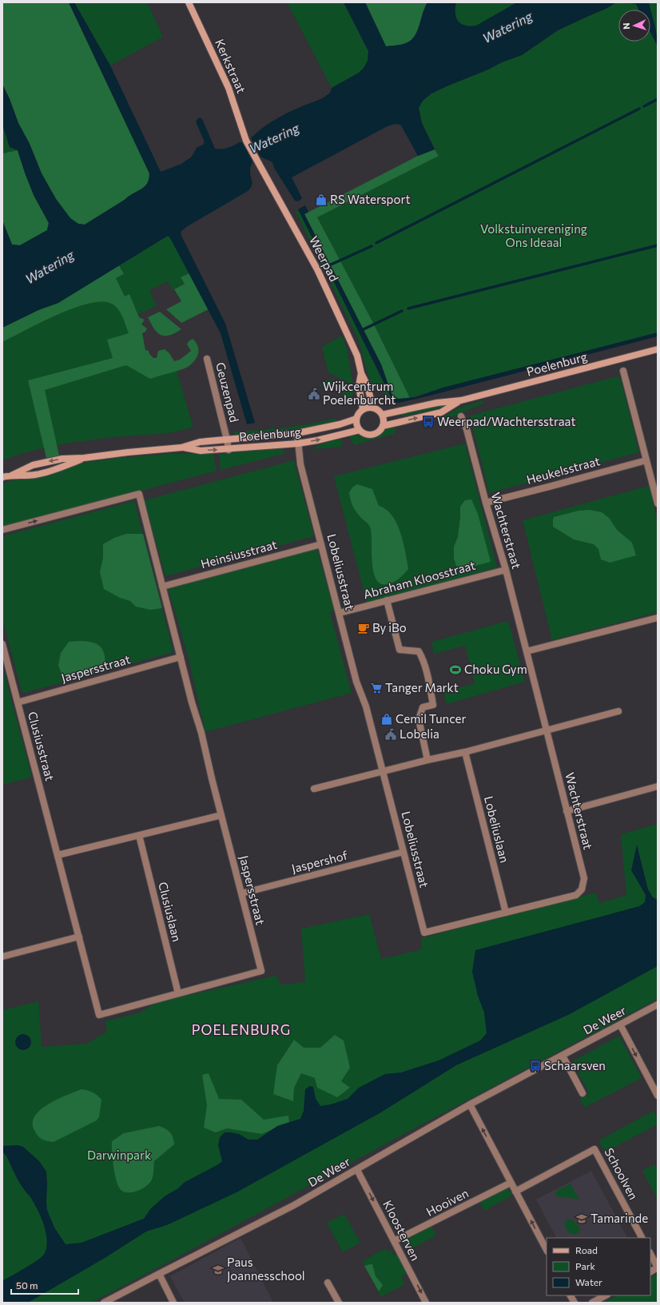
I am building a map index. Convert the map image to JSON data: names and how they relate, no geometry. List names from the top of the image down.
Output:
{
  "streets": {
    "street": [
      "Kerkstraat",
      "Weerpad",
      "Poelenburg",
      "Geuzenpad",
      "Heukelsstraat",
      "Wachterstraat",
      "Heinsiusstraat",
      "Lobeliusstraat",
      "Abraham Kloosstraat",
      "Jaspersstraat",
      "Clusiusstraat",
      "Lobeliuslaan",
      "Jaspershof",
      "Clusiuslaan",
      "De Weer",
      "Schoolven",
      "Hooiven",
      "Kloosterven"
    ]
  },
  "crossings": [
    ["Kerkstraat", "Weerpad"],
    ["Weerpad", "Poelenburg"],
    ["Poelenburg", "Geuzenpad"],
    ["Poelenburg", "Lobeliusstraat"],
    ["Heukelsstraat", "Wachterstraat"],
    ["Wachterstraat", "Lobeliusstraat"],
    ["Wachterstraat", "Abraham Kloosstraat"],
    ["Wachterstraat", "Lobeliuslaan"],
    ["Heinsiusstraat", "Lobeliusstraat"],
    ["Heinsiusstraat", "Jaspersstraat"],
    ["Lobeliusstraat", "Abraham Kloosstraat"],
    ["Lobeliusstraat", "Lobeliuslaan"],
    ["Lobeliusstraat", "Jaspershof"],
    ["Jaspersstraat", "Clusiusstraat"],
    ["Jaspersstraat", "Jaspershof"],
    ["Jaspersstraat", "Clusiuslaan"],
    ["Clusiusstraat", "Clusiuslaan"],
    ["De Weer", "Kloosterven"],
    ["Hooiven", "Kloosterven"]
  ],
  "one_way": ["Kloosterven"],
  "districts": ["POELENBURG"],
  "water": ["Watering"],
  "parks": ["Volkstuinvereniging Ons Ideaal", "Darwinpark"],
  "places": {
    "shop": ["RS Watersport", "Cemil Tuncer"],
    "public building": ["Wijkcentrum Poelenburcht", "Lobelia"],
    "bus stop": ["Weerpad/Wachtersstraat", "Schaarsven"],
    "cafe": ["By iBo"],
    "sports": ["Choku Gym"],
    "supermarket": ["Tanger Markt"],
    "school or university": ["Tamarinde", "Paus Joannesschool"]
  },
  "legend": ["Road", "Park", "Water"],
  "scale_bar": "50 m",
  "north": "left"
}
